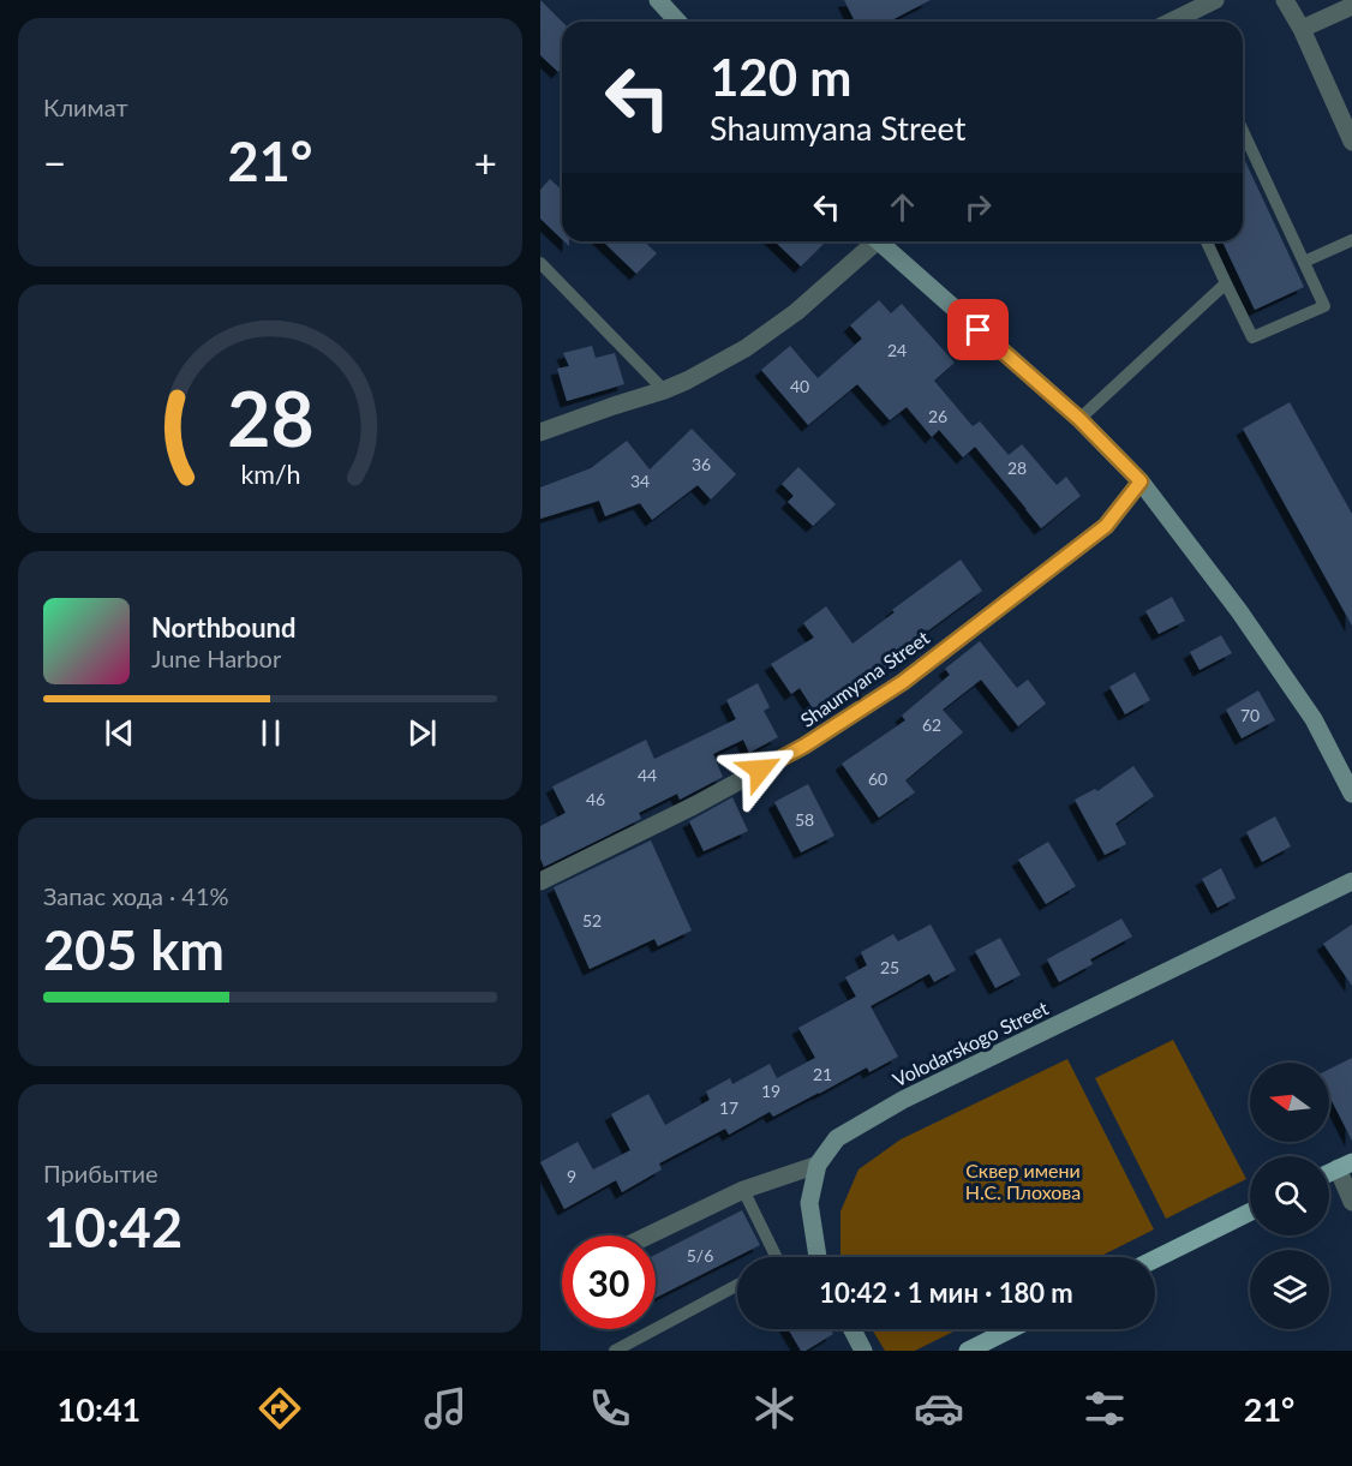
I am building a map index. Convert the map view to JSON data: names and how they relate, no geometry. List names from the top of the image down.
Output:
{
  "streets": {
    "main road": ["Volodarskogo Street"],
    "street": ["Shaumyana Street"]
  },
  "parks": ["Сквер имени Н.С. Плохова"],
  "house_numbers": [
    "24",
    "40",
    "26",
    "36",
    "28",
    "34",
    "70",
    "62",
    "44",
    "60",
    "46",
    "58",
    "52",
    "25",
    "21",
    "19",
    "17",
    "9",
    "5/6"
  ],
  "north": "left",
  "page": {
    "tile": [
      "Климат",
      ["Запас хода · 41%", "205 km"],
      ["Прибытие", "10:42"]
    ],
    "turn": ["120 m", "Shaumyana Street"],
    "heat": ["−", "21°", "+"],
    "song": ["Northbound", "June Harbor"],
    "limit": "30",
    "trip": "10:42 · 1 мин · 180 m",
    "tabs": ["10:41", "21°"],
    "gauge": ["28", "km/h"]
  }
}
